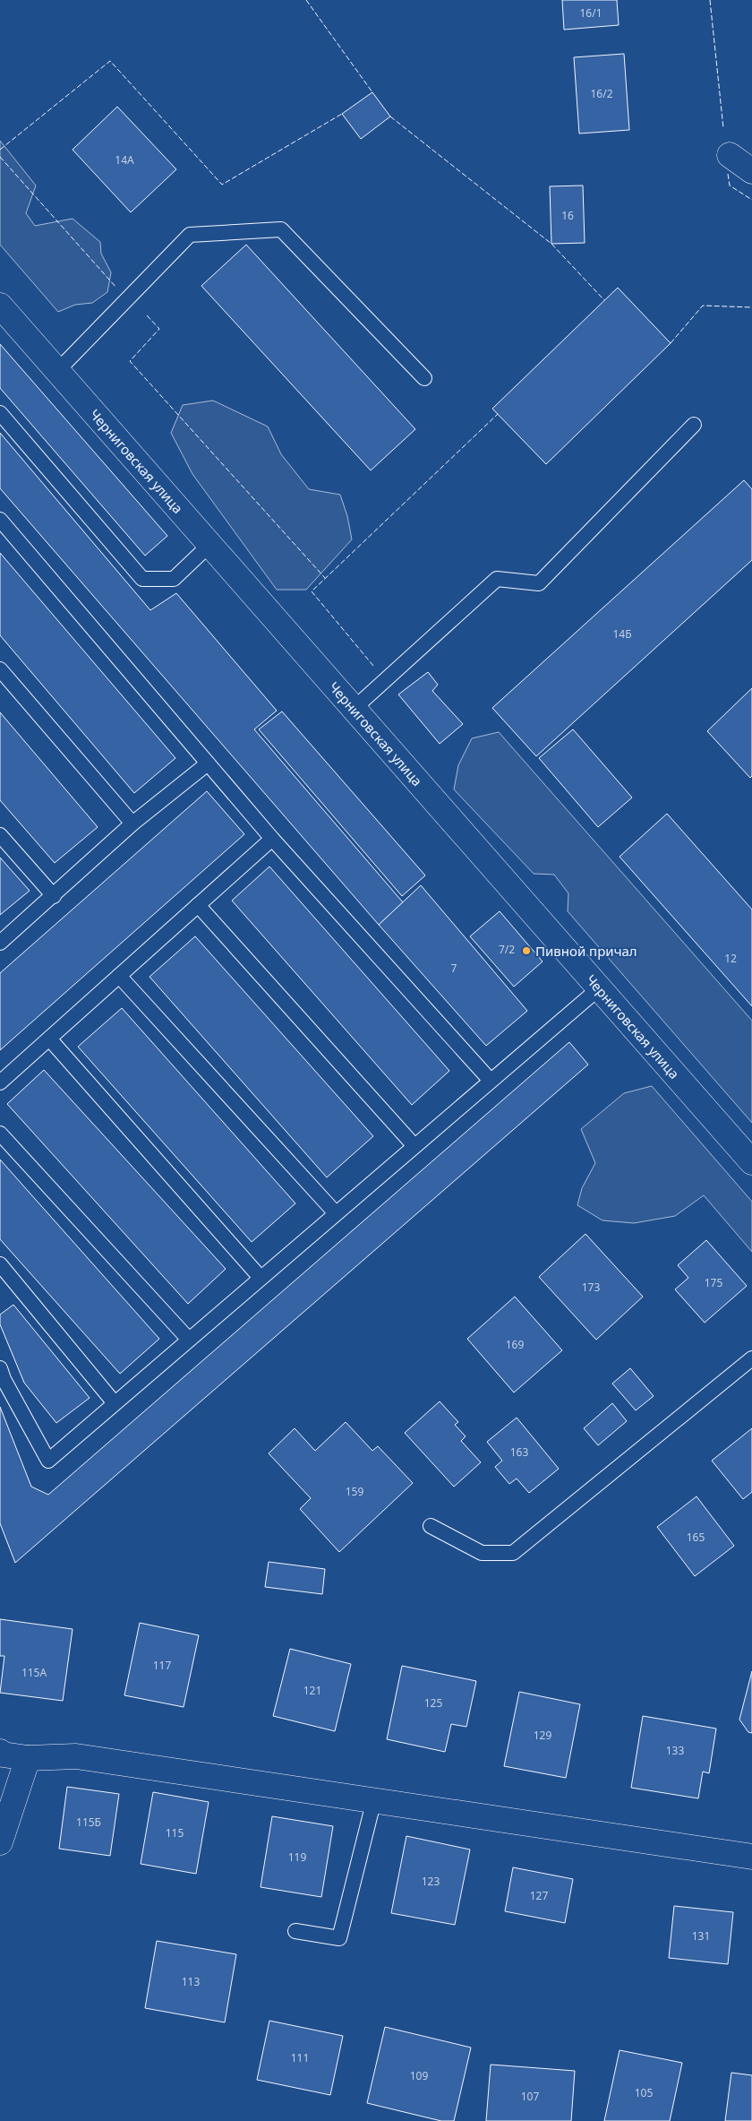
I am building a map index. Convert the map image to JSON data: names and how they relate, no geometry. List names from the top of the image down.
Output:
{
  "streets": {
    "street": ["Черниговская улица"]
  },
  "places": ["Пивной причал"],
  "house_numbers": [
    "16/1",
    "16/2",
    "14А",
    "16",
    "14Б",
    "7/2",
    "12",
    "7",
    "175",
    "173",
    "169",
    "163",
    "159",
    "165",
    "117",
    "115А",
    "121",
    "125",
    "129",
    "133",
    "115Б",
    "115",
    "119",
    "123",
    "127",
    "131",
    "113",
    "111",
    "109",
    "105",
    "107"
  ]
}
